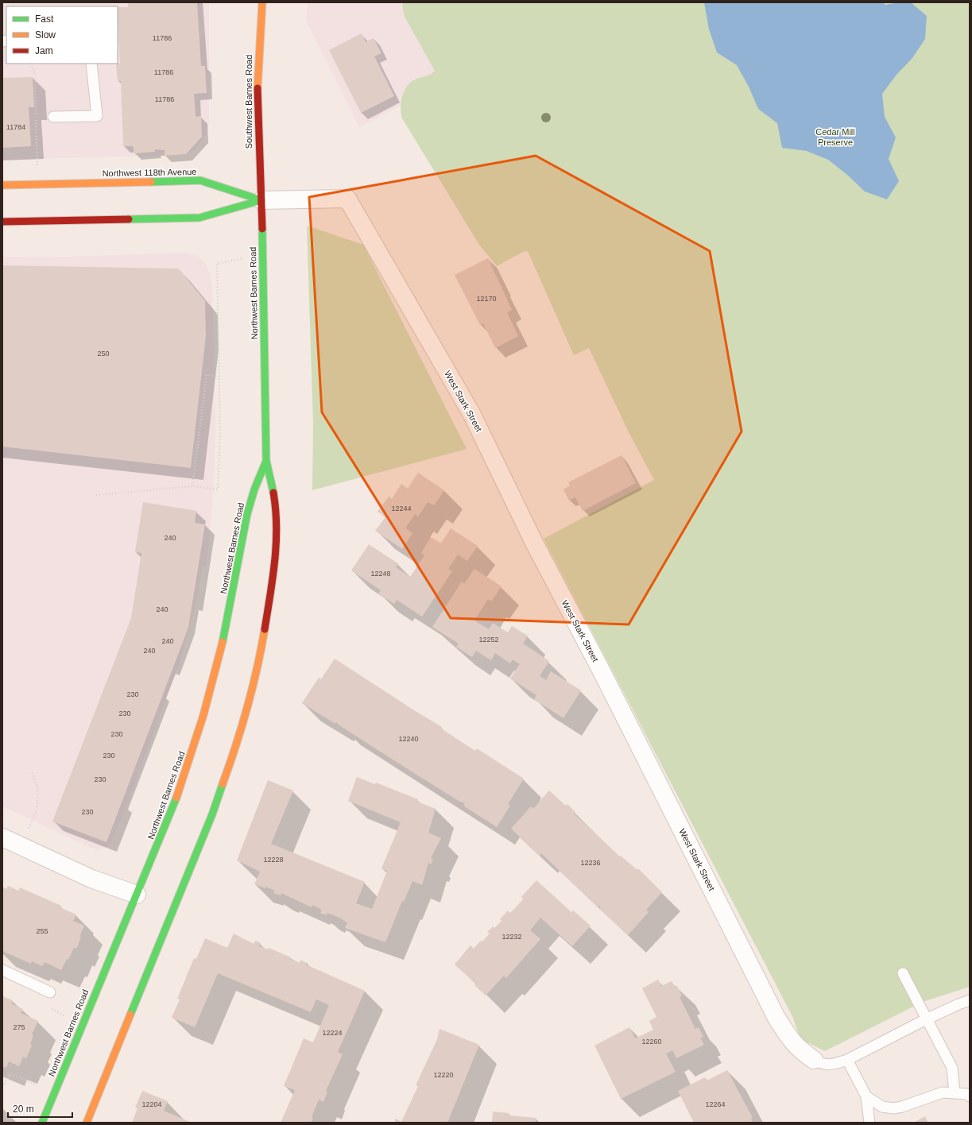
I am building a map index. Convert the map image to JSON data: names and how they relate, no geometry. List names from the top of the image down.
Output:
{
  "streets": {
    "main road": ["Southwest Barnes Road", "Northwest 118th Avenue", "Northwest Barnes Road"],
    "street": ["West Stark Street"]
  },
  "crossings": [
    ["Southwest Barnes Road", "Northwest 118th Avenue"],
    ["Southwest Barnes Road", "Northwest Barnes Road"],
    ["Southwest Barnes Road", "West Stark Street"],
    ["Northwest 118th Avenue", "Northwest Barnes Road"],
    ["Northwest 118th Avenue", "West Stark Street"],
    ["Northwest Barnes Road", "West Stark Street"]
  ],
  "parks": ["Cedar Mill Preserve"],
  "house_numbers": [
    "11786",
    "11786",
    "11786",
    "11784",
    "12170",
    "250",
    "12244",
    "240",
    "12248",
    "240",
    "12252",
    "240",
    "240",
    "230",
    "230",
    "230",
    "12240",
    "230",
    "230",
    "230",
    "12228",
    "12236",
    "255",
    "12232",
    "275",
    "12224",
    "12260",
    "12220",
    "12204",
    "12264"
  ],
  "legend": ["Fast", "Slow", "Jam"],
  "scale_bar": "20 m"
}
